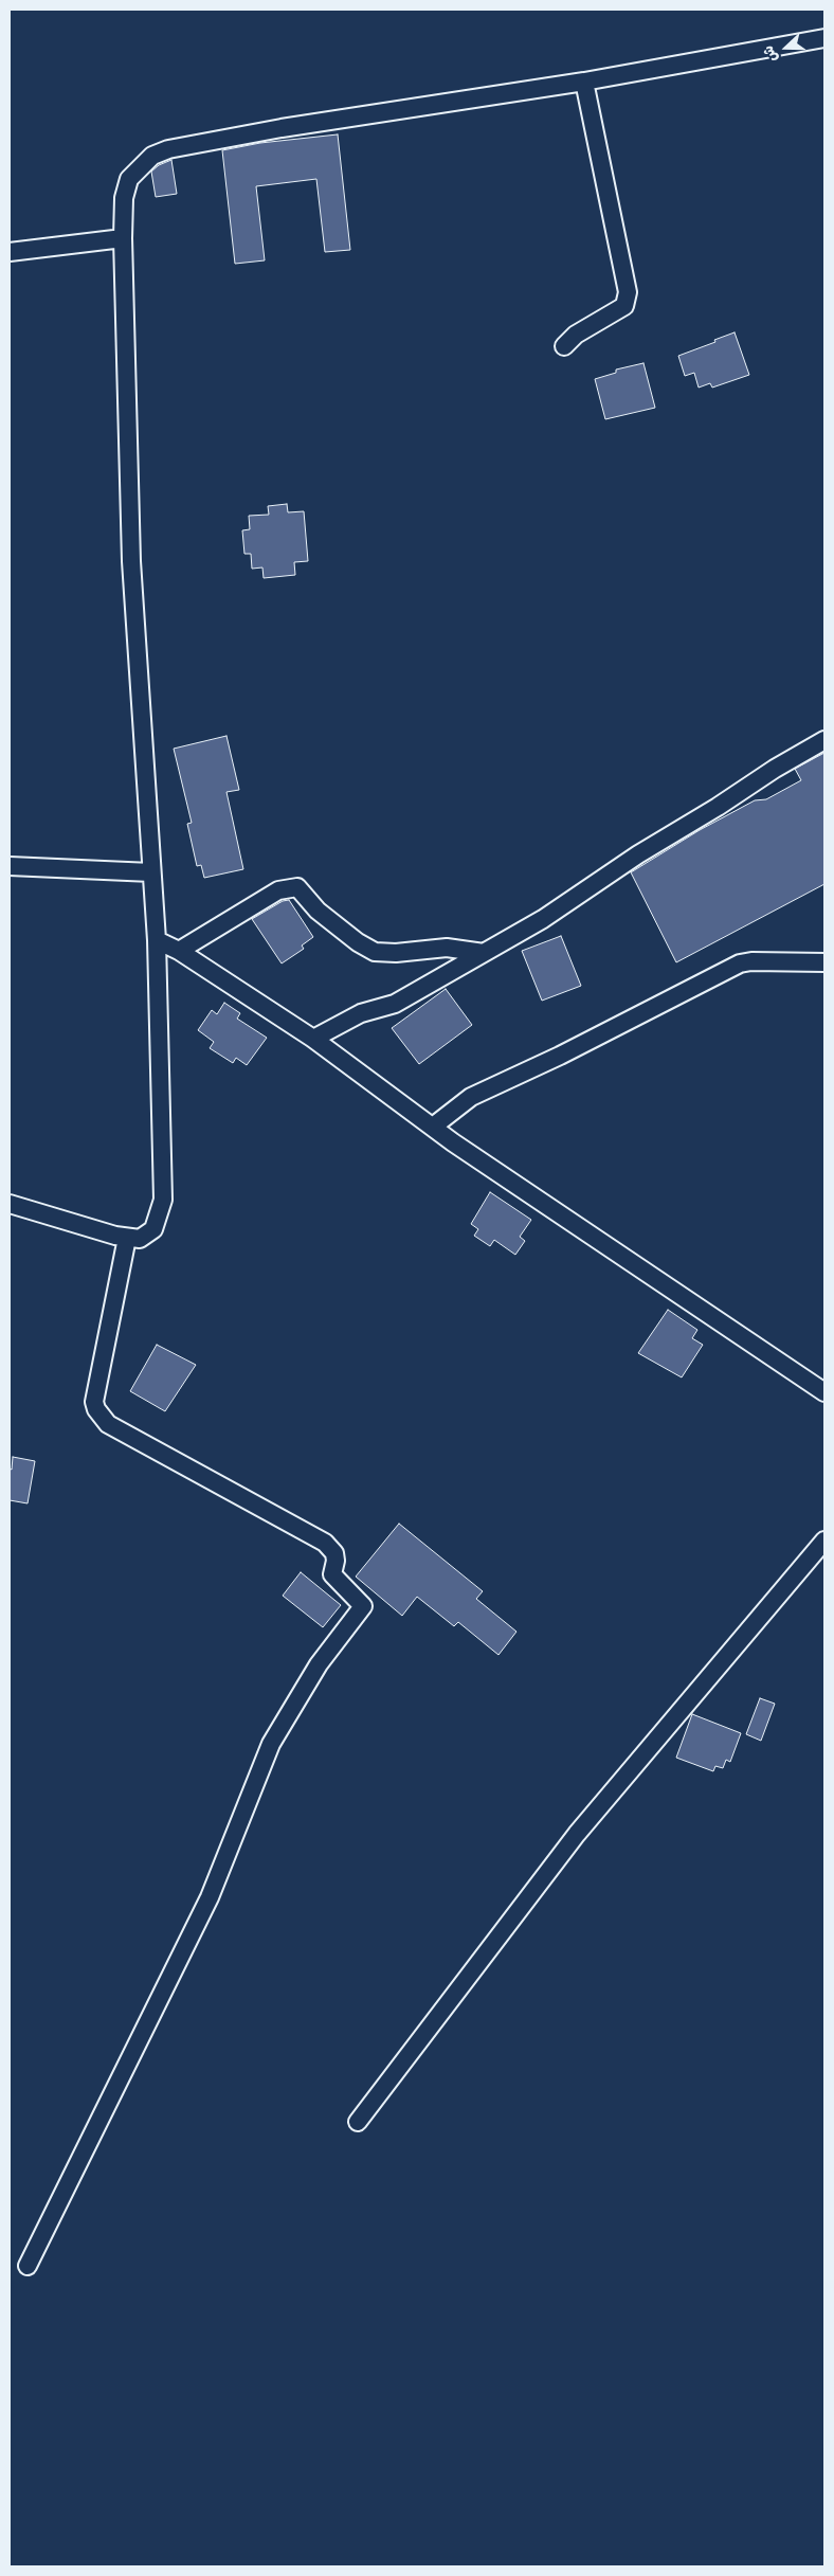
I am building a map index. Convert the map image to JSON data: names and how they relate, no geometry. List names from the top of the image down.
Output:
{
  "north": "left"
}
